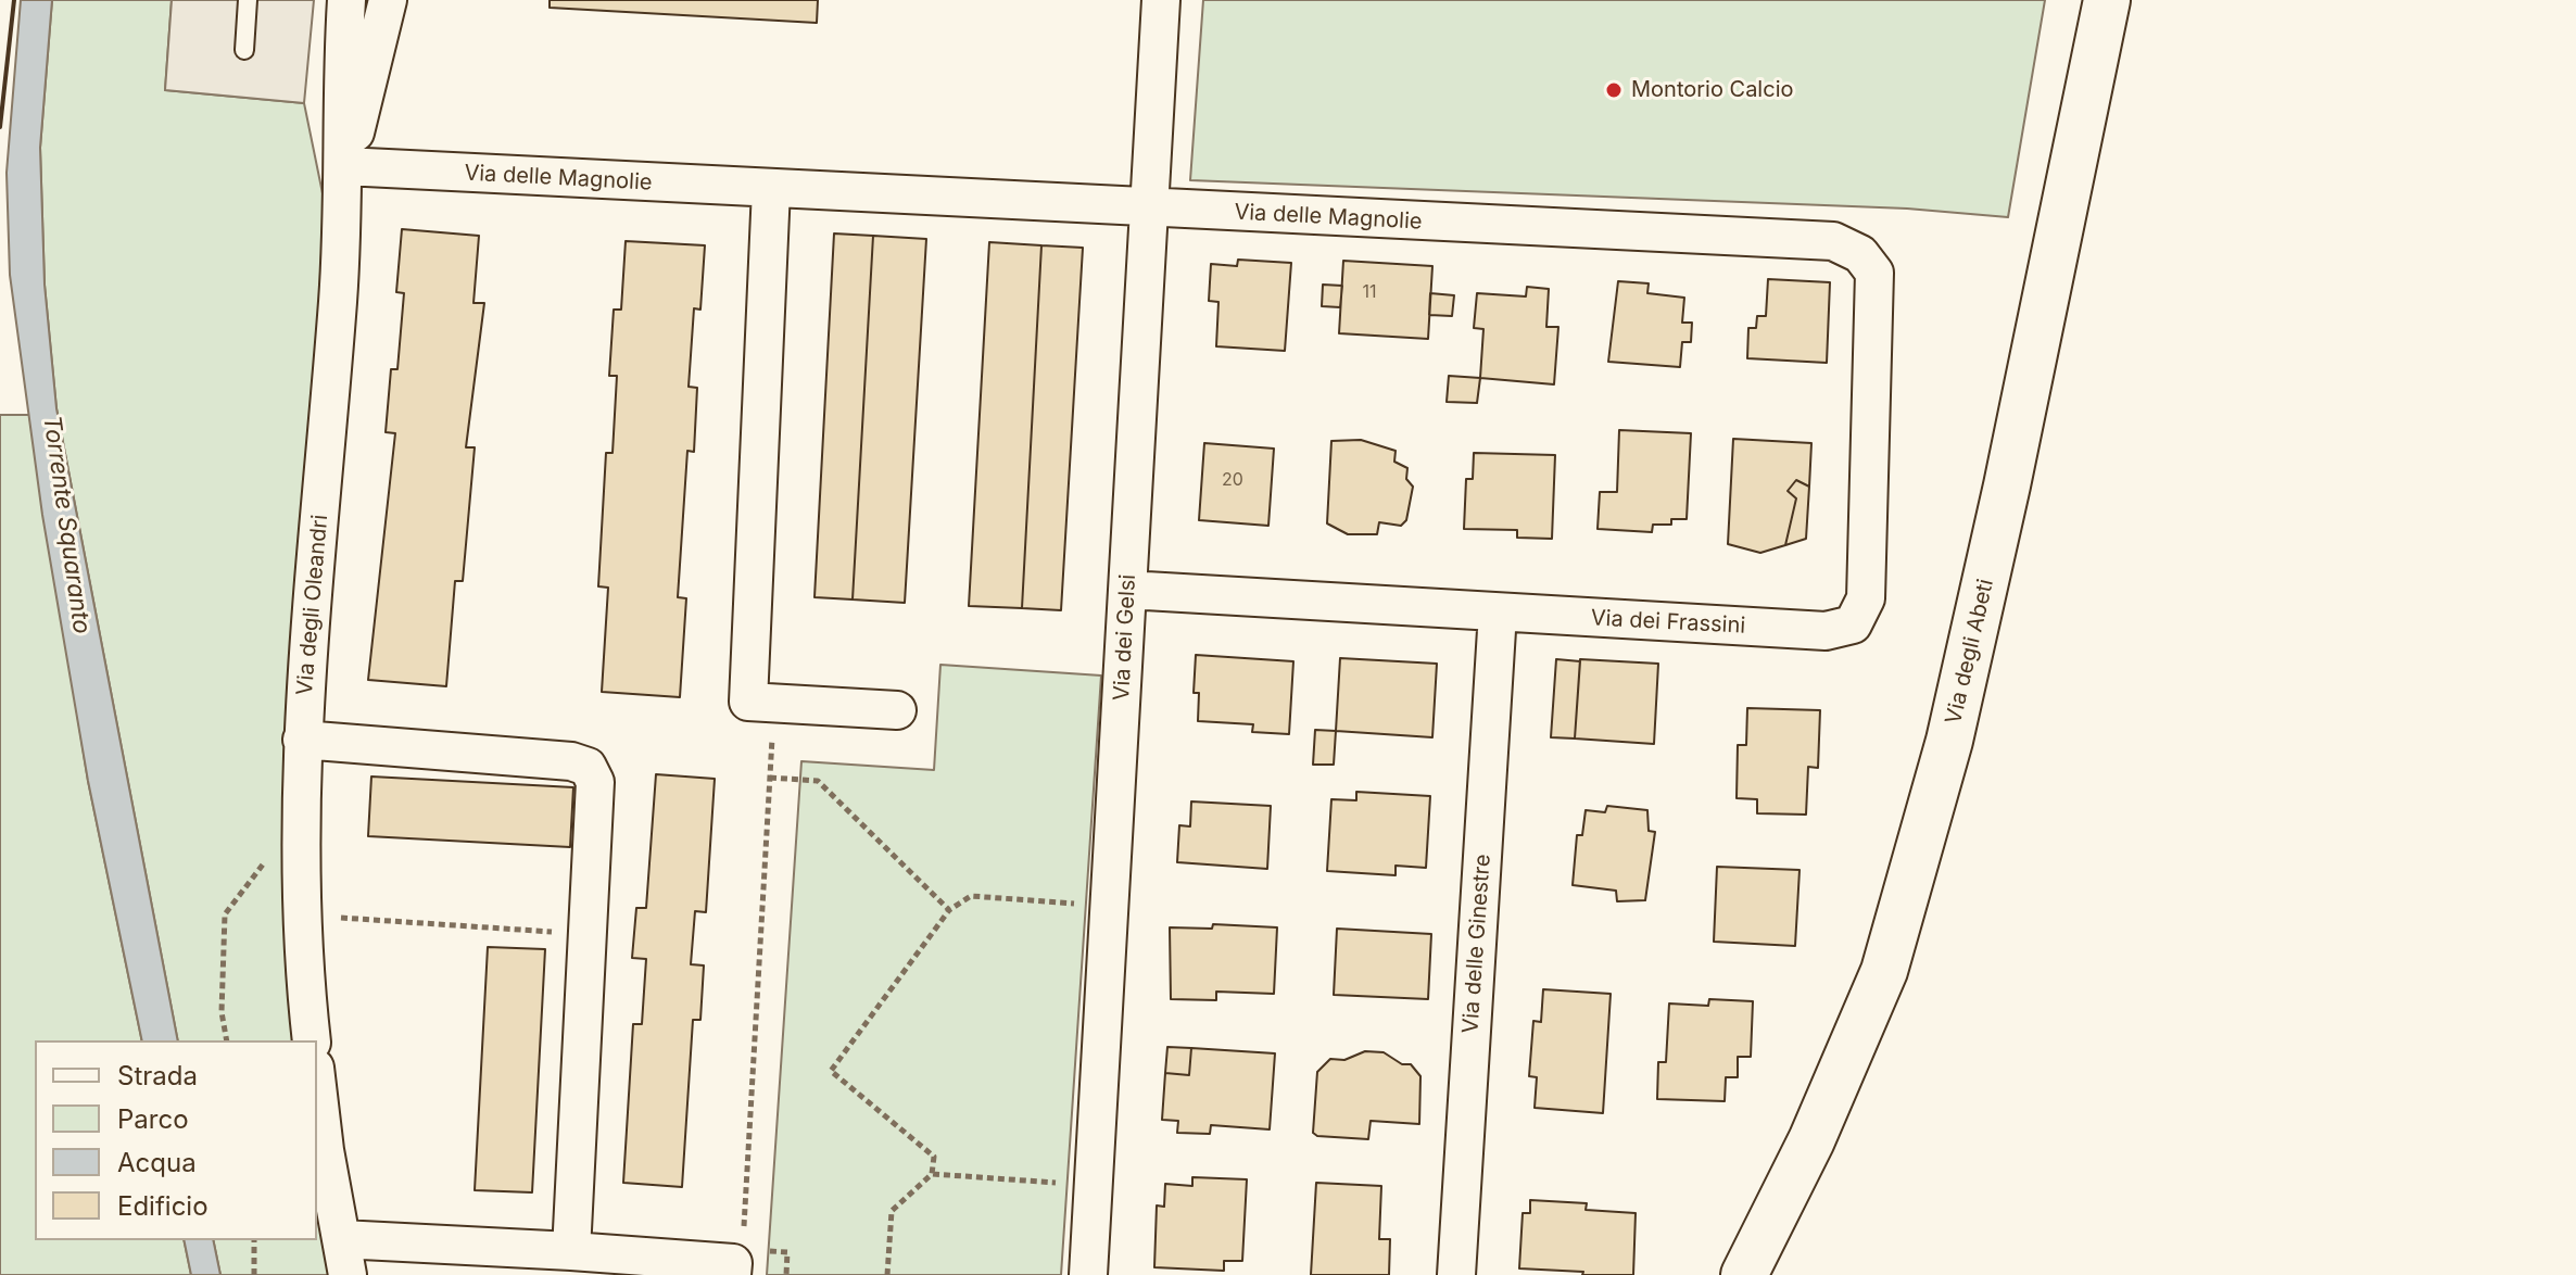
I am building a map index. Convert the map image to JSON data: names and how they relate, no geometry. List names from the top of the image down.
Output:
{
  "streets": {
    "street": [
      "Via delle Magnolie",
      "Via degli Oleandri",
      "Via dei Frassini",
      "Via dei Gelsi",
      "Via degli Abeti",
      "Via delle Ginestre"
    ]
  },
  "crossings": [
    ["Via delle Magnolie", "Via degli Oleandri"],
    ["Via delle Magnolie", "Via dei Frassini"],
    ["Via delle Magnolie", "Via dei Gelsi"],
    ["Via dei Frassini", "Via dei Gelsi"],
    ["Via dei Frassini", "Via delle Ginestre"]
  ],
  "water": ["Torrente Squaranto"],
  "places": ["Montorio Calcio"],
  "house_numbers": ["11", "20"],
  "legend": [
    "Strada",
    "Parco",
    "Acqua",
    "Edificio"
  ]
}
